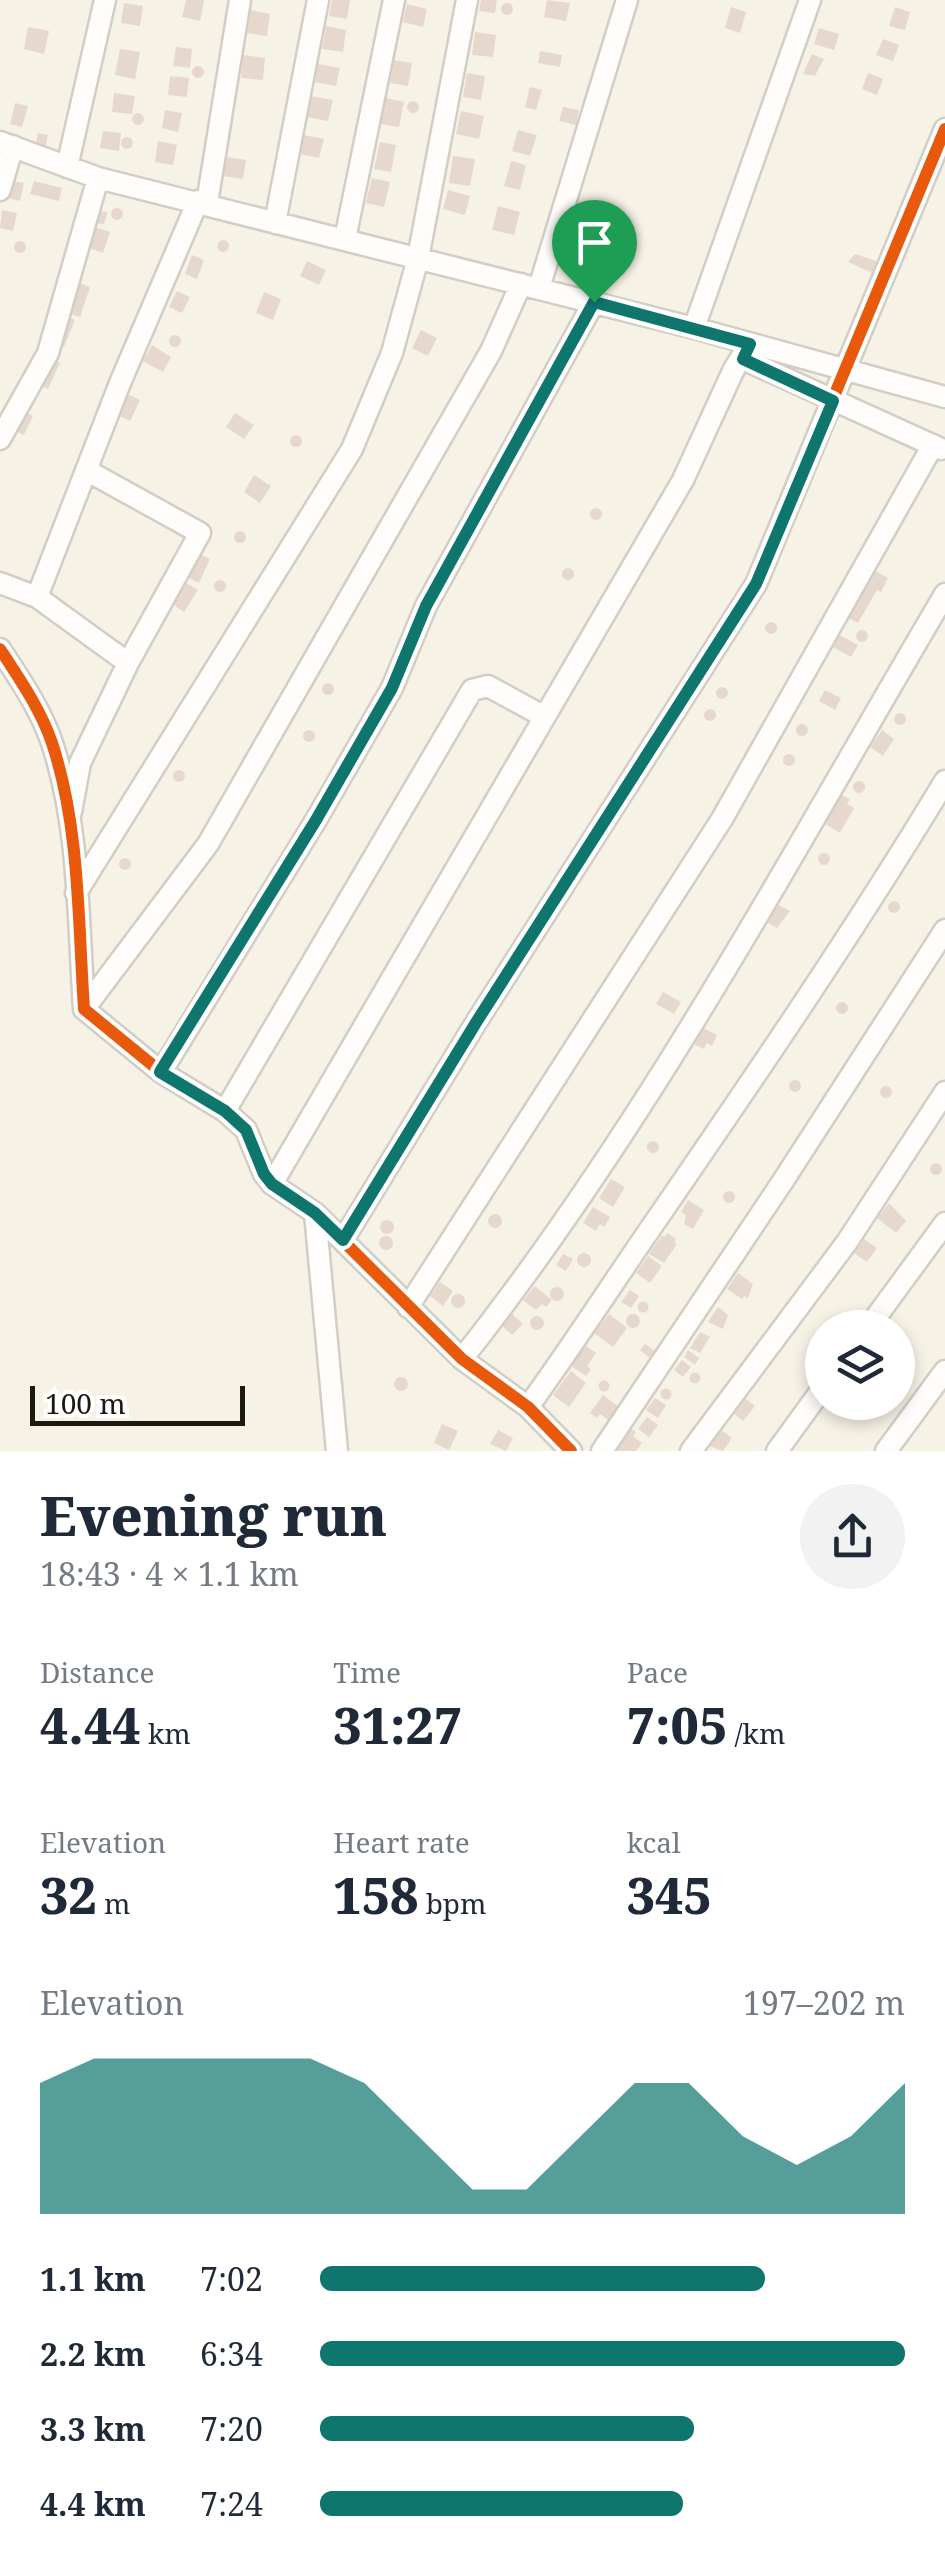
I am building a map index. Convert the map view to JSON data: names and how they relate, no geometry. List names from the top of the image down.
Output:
{
  "scale_bar": "100 m",
  "page": {
    "scale": "100 m",
    "heading": ["Evening run", "18:43 · 4 × 1.1 km"],
    "stats": [
      ["Distance", "4.44 km"],
      ["Time", "31:27"],
      ["Pace", "7:05 /km"],
      ["Elevation", "32 m"],
      ["Heart rate", "158 bpm"],
      ["kcal", "345"]
    ],
    "chart": ["Elevation", "197–202 m"],
    "list": [
      {
        "name": "1.1 km",
        "note": "7:02"
      },
      {
        "name": "2.2 km",
        "note": "6:34"
      },
      {
        "name": "3.3 km",
        "note": "7:20"
      },
      {
        "name": "4.4 km",
        "note": "7:24"
      }
    ]
  }
}
